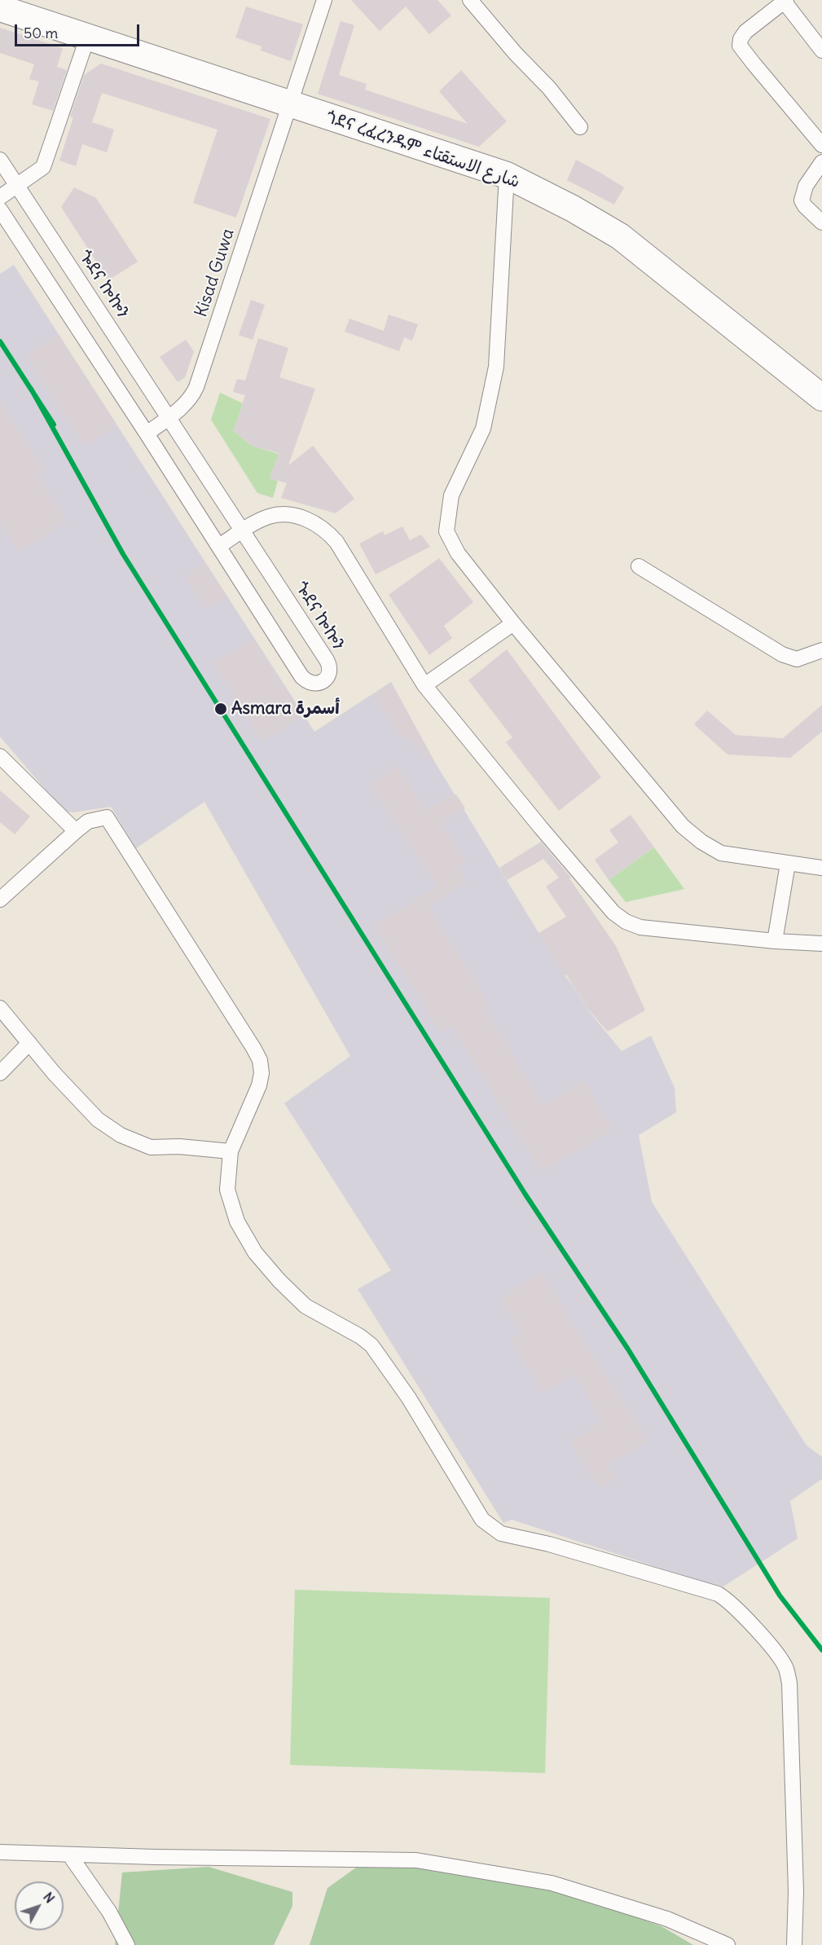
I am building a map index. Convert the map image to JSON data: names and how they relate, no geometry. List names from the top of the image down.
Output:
{
  "streets": {
    "highway": ["ጎደና ረፈረንዱም شارع الاستقتاء"],
    "street": ["Kisad Guwa", "ጐደና ኰኰን"]
  },
  "crossings": [
    ["ጎደና ረፈረንዱም شارع الاستقتاء", "Kisad Guwa"],
    ["Kisad Guwa", "ጐደና ኰኰን"]
  ],
  "places": ["Asmara أسمرة"],
  "scale_bar": "50 m",
  "north": "top right"
}
